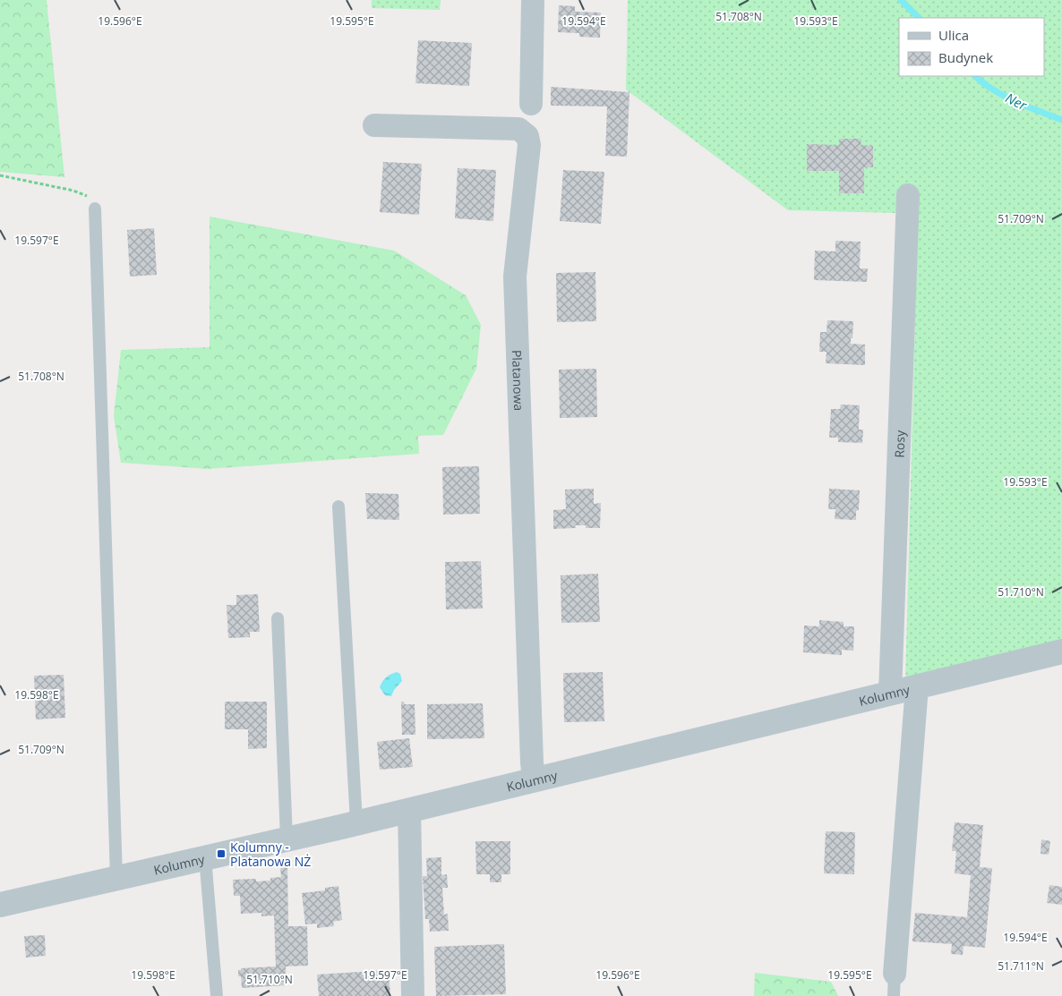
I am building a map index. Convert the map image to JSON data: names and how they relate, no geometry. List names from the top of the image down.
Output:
{
  "streets": {
    "street": ["Platanowa", "Rosy", "Kolumny"]
  },
  "crossings": [
    ["Platanowa", "Kolumny"],
    ["Rosy", "Kolumny"]
  ],
  "water": ["Ner"],
  "places": {
    "transit": ["Kolumny - Platanowa NŻ"]
  },
  "legend": ["Ulica", "Budynek"],
  "coordinates": [
    "51.708°N",
    "19.596°E",
    "19.595°E",
    "19.594°E",
    "19.593°E",
    "51.709°N",
    "19.597°E",
    "51.710°N",
    "19.598°E",
    "51.711°N"
  ]
}
